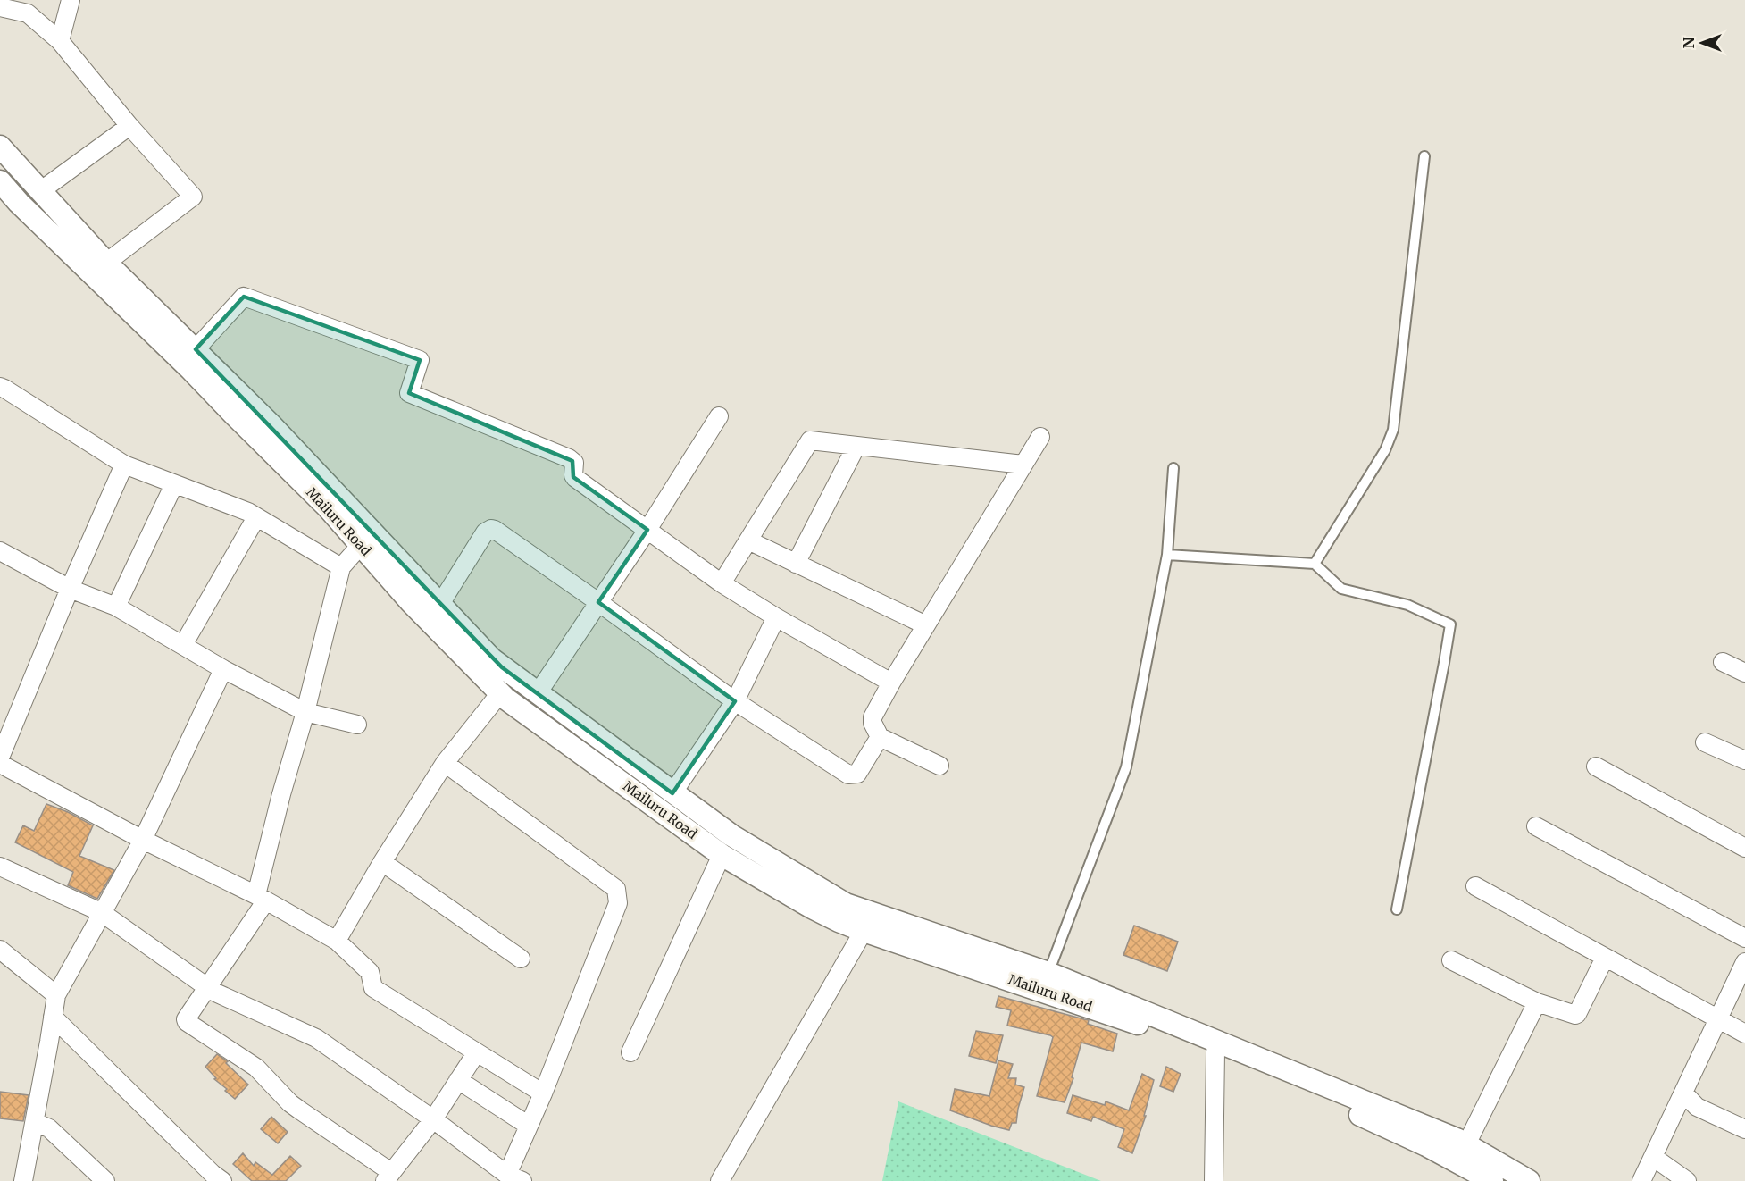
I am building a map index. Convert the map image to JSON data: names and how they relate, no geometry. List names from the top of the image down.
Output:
{
  "streets": {
    "street": ["Mailuru Road"]
  },
  "north": "left"
}
